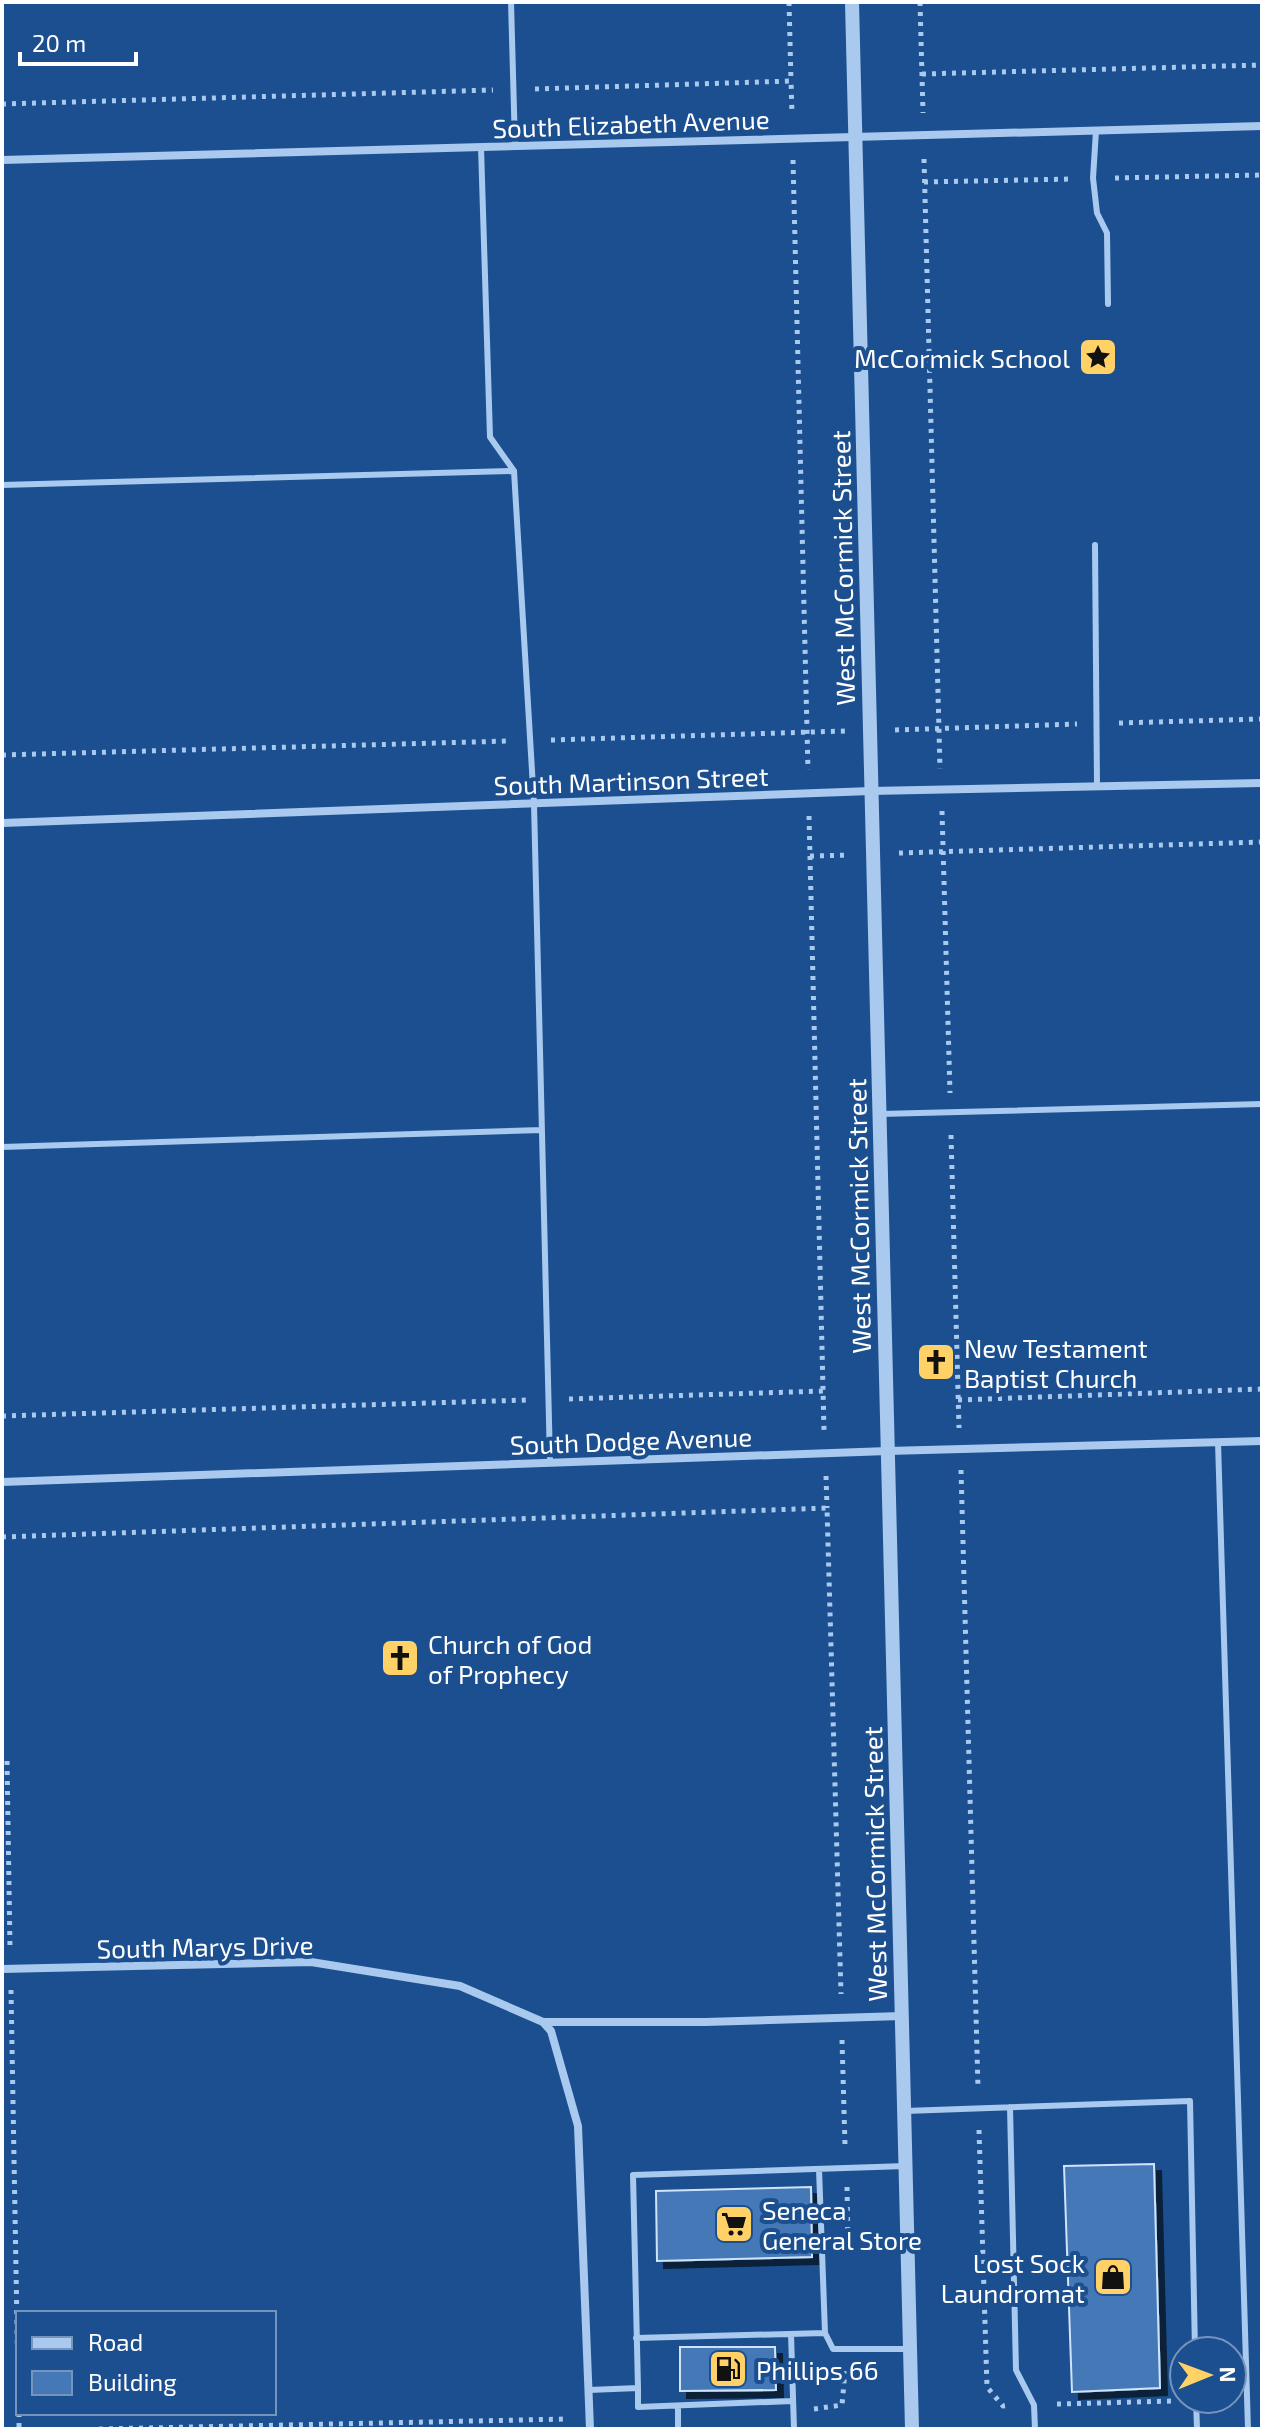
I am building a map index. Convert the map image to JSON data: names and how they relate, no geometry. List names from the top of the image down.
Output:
{
  "streets": {
    "street": [
      "South Elizabeth Avenue",
      "West McCormick Street",
      "South Martinson Street",
      "South Dodge Avenue",
      "South Marys Drive"
    ]
  },
  "crossings": [
    ["South Elizabeth Avenue", "West McCormick Street"],
    ["West McCormick Street", "South Martinson Street"],
    ["West McCormick Street", "South Dodge Avenue"],
    ["West McCormick Street", "South Marys Drive"]
  ],
  "places": {
    "place": ["McCormick School"],
    "church": ["New Testament Baptist Church", "Church of God of Prophecy"],
    "supermarket": ["Seneca General Store"],
    "shop": ["Lost Sock Laundromat"],
    "fuel station": ["Phillips 66"]
  },
  "legend": ["Road", "Building"],
  "scale_bar": "20 m",
  "north": "right"
}
